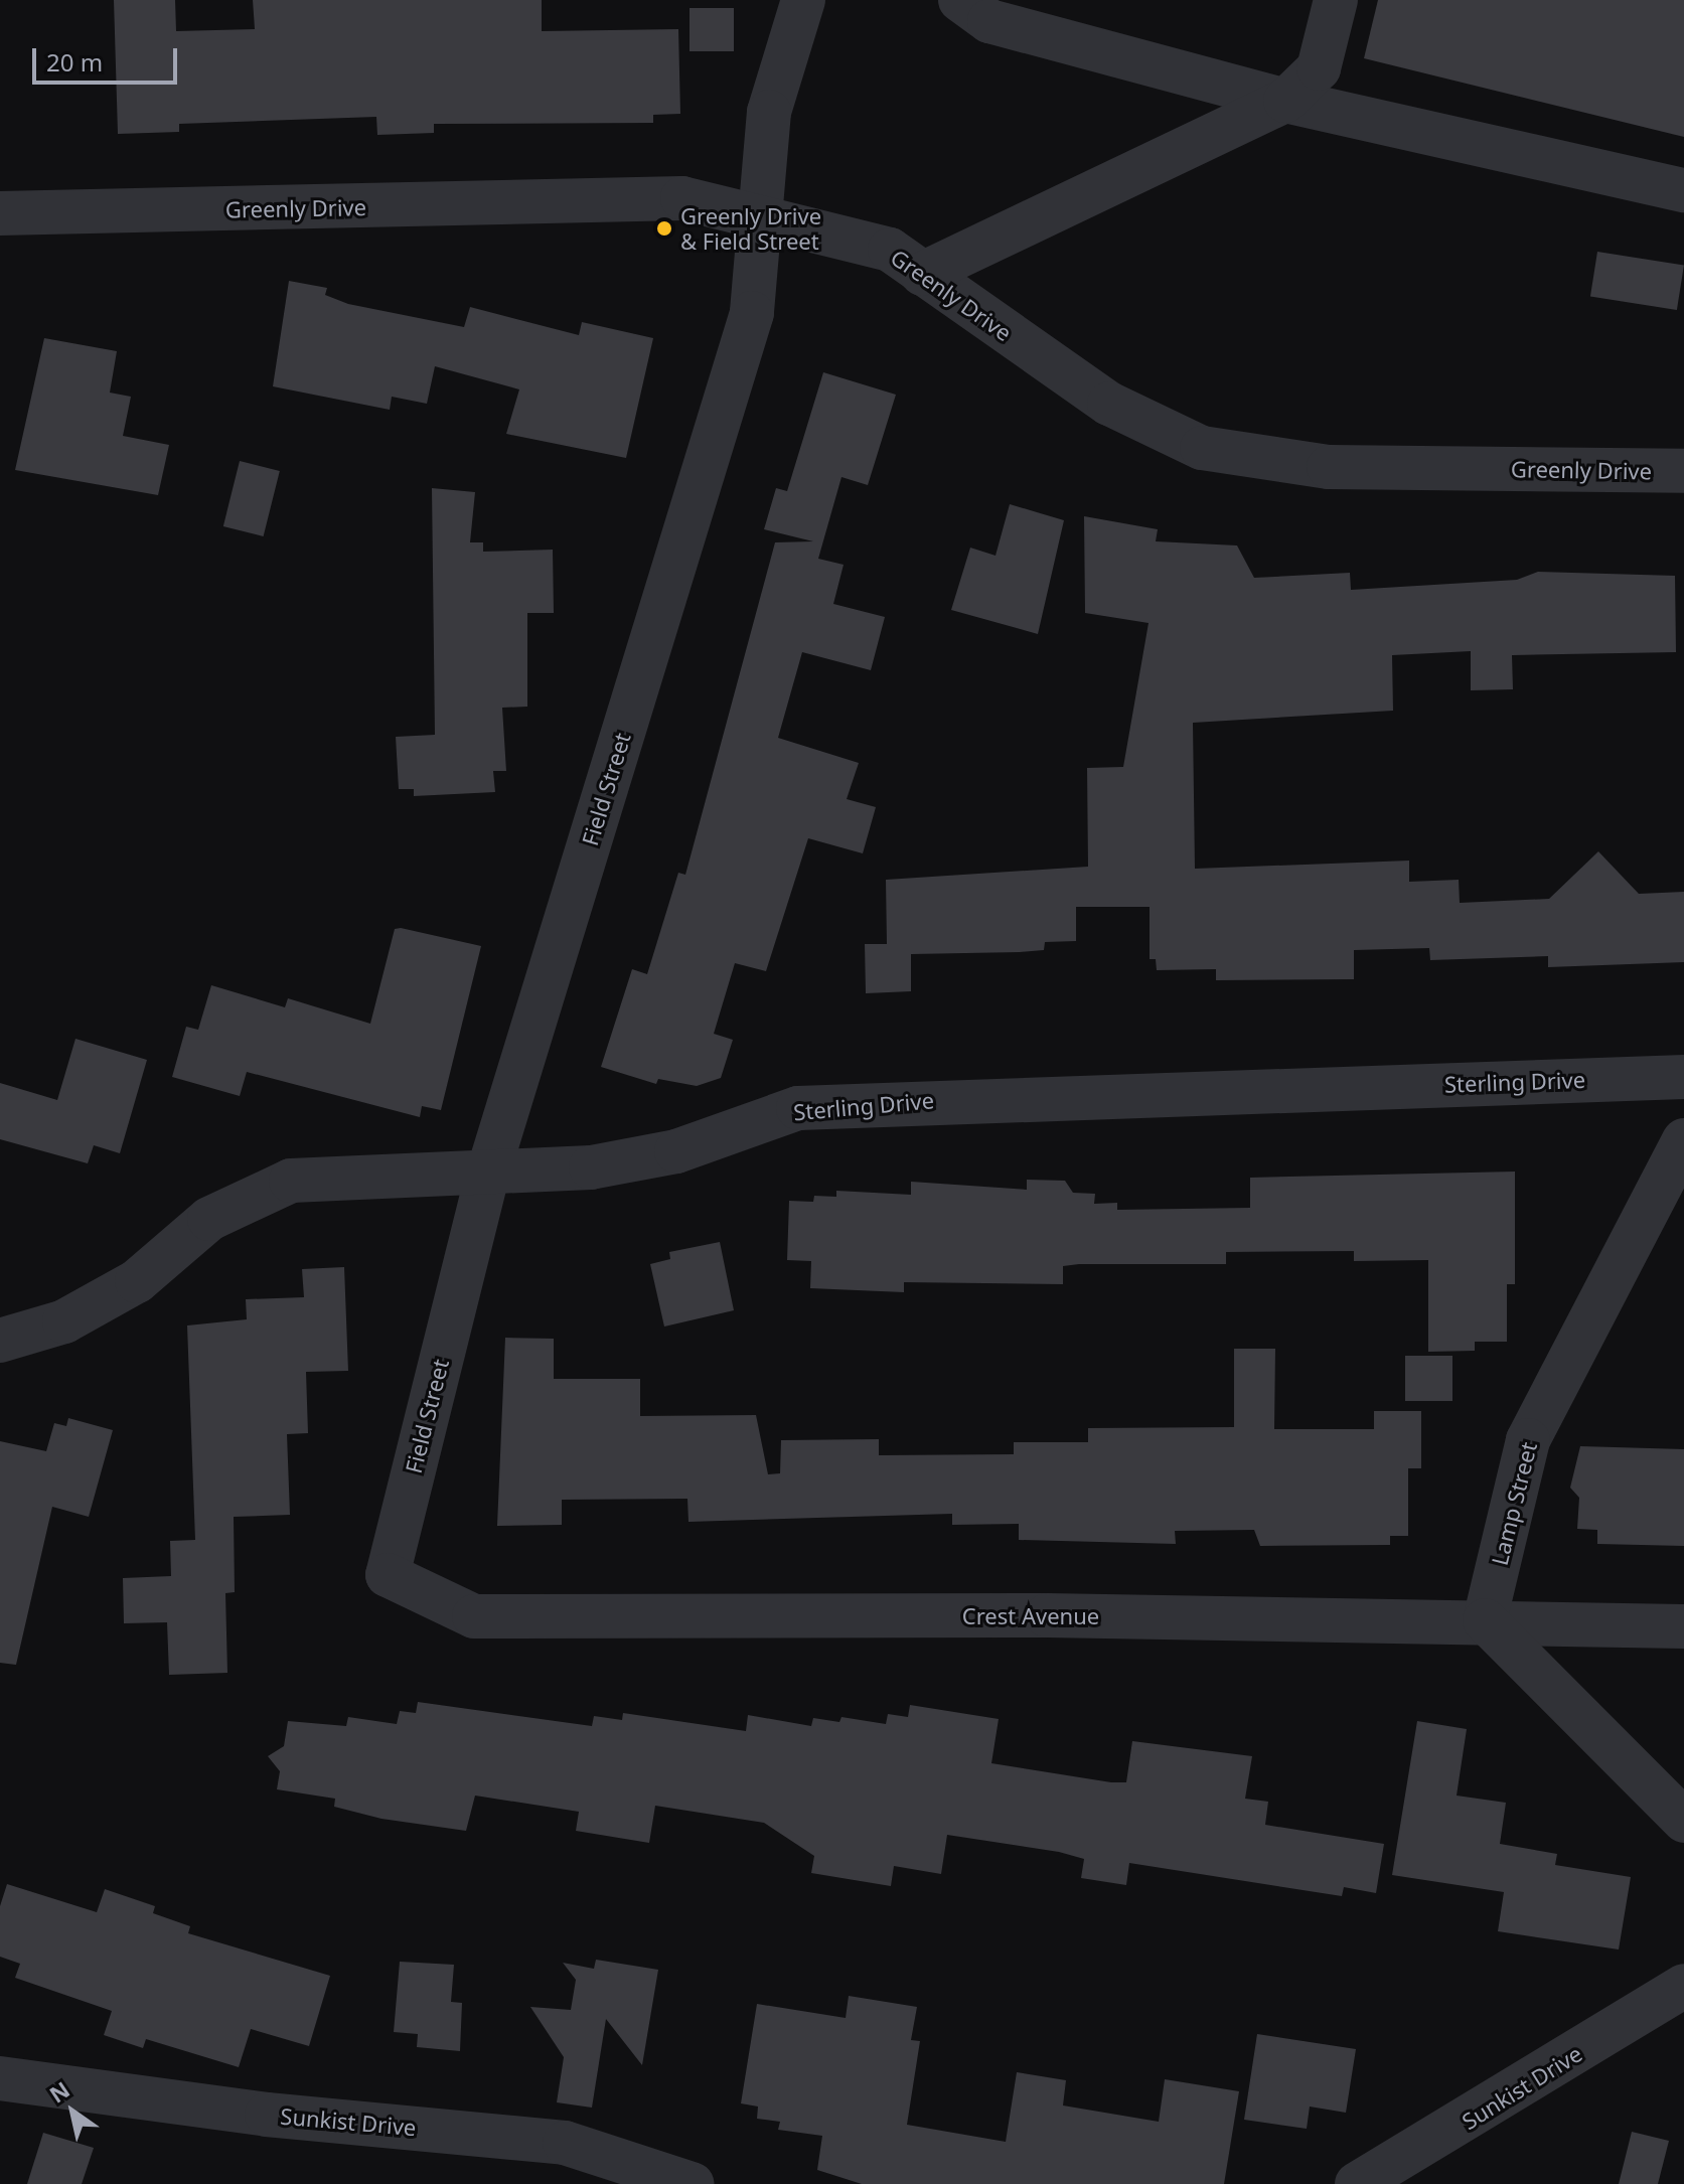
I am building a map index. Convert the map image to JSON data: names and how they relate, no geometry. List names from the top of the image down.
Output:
{
  "streets": {
    "street": [
      "Greenly Drive",
      "Field Street",
      "Sterling Drive",
      "Lamp Street",
      "Crest Avenue",
      "Sunkist Drive"
    ]
  },
  "crossings": [
    ["Greenly Drive", "Field Street"],
    ["Field Street", "Sterling Drive"],
    ["Field Street", "Crest Avenue"],
    ["Lamp Street", "Crest Avenue"]
  ],
  "places": ["Greenly Drive & Field Street"],
  "scale_bar": "20 m",
  "north": "top left"
}
